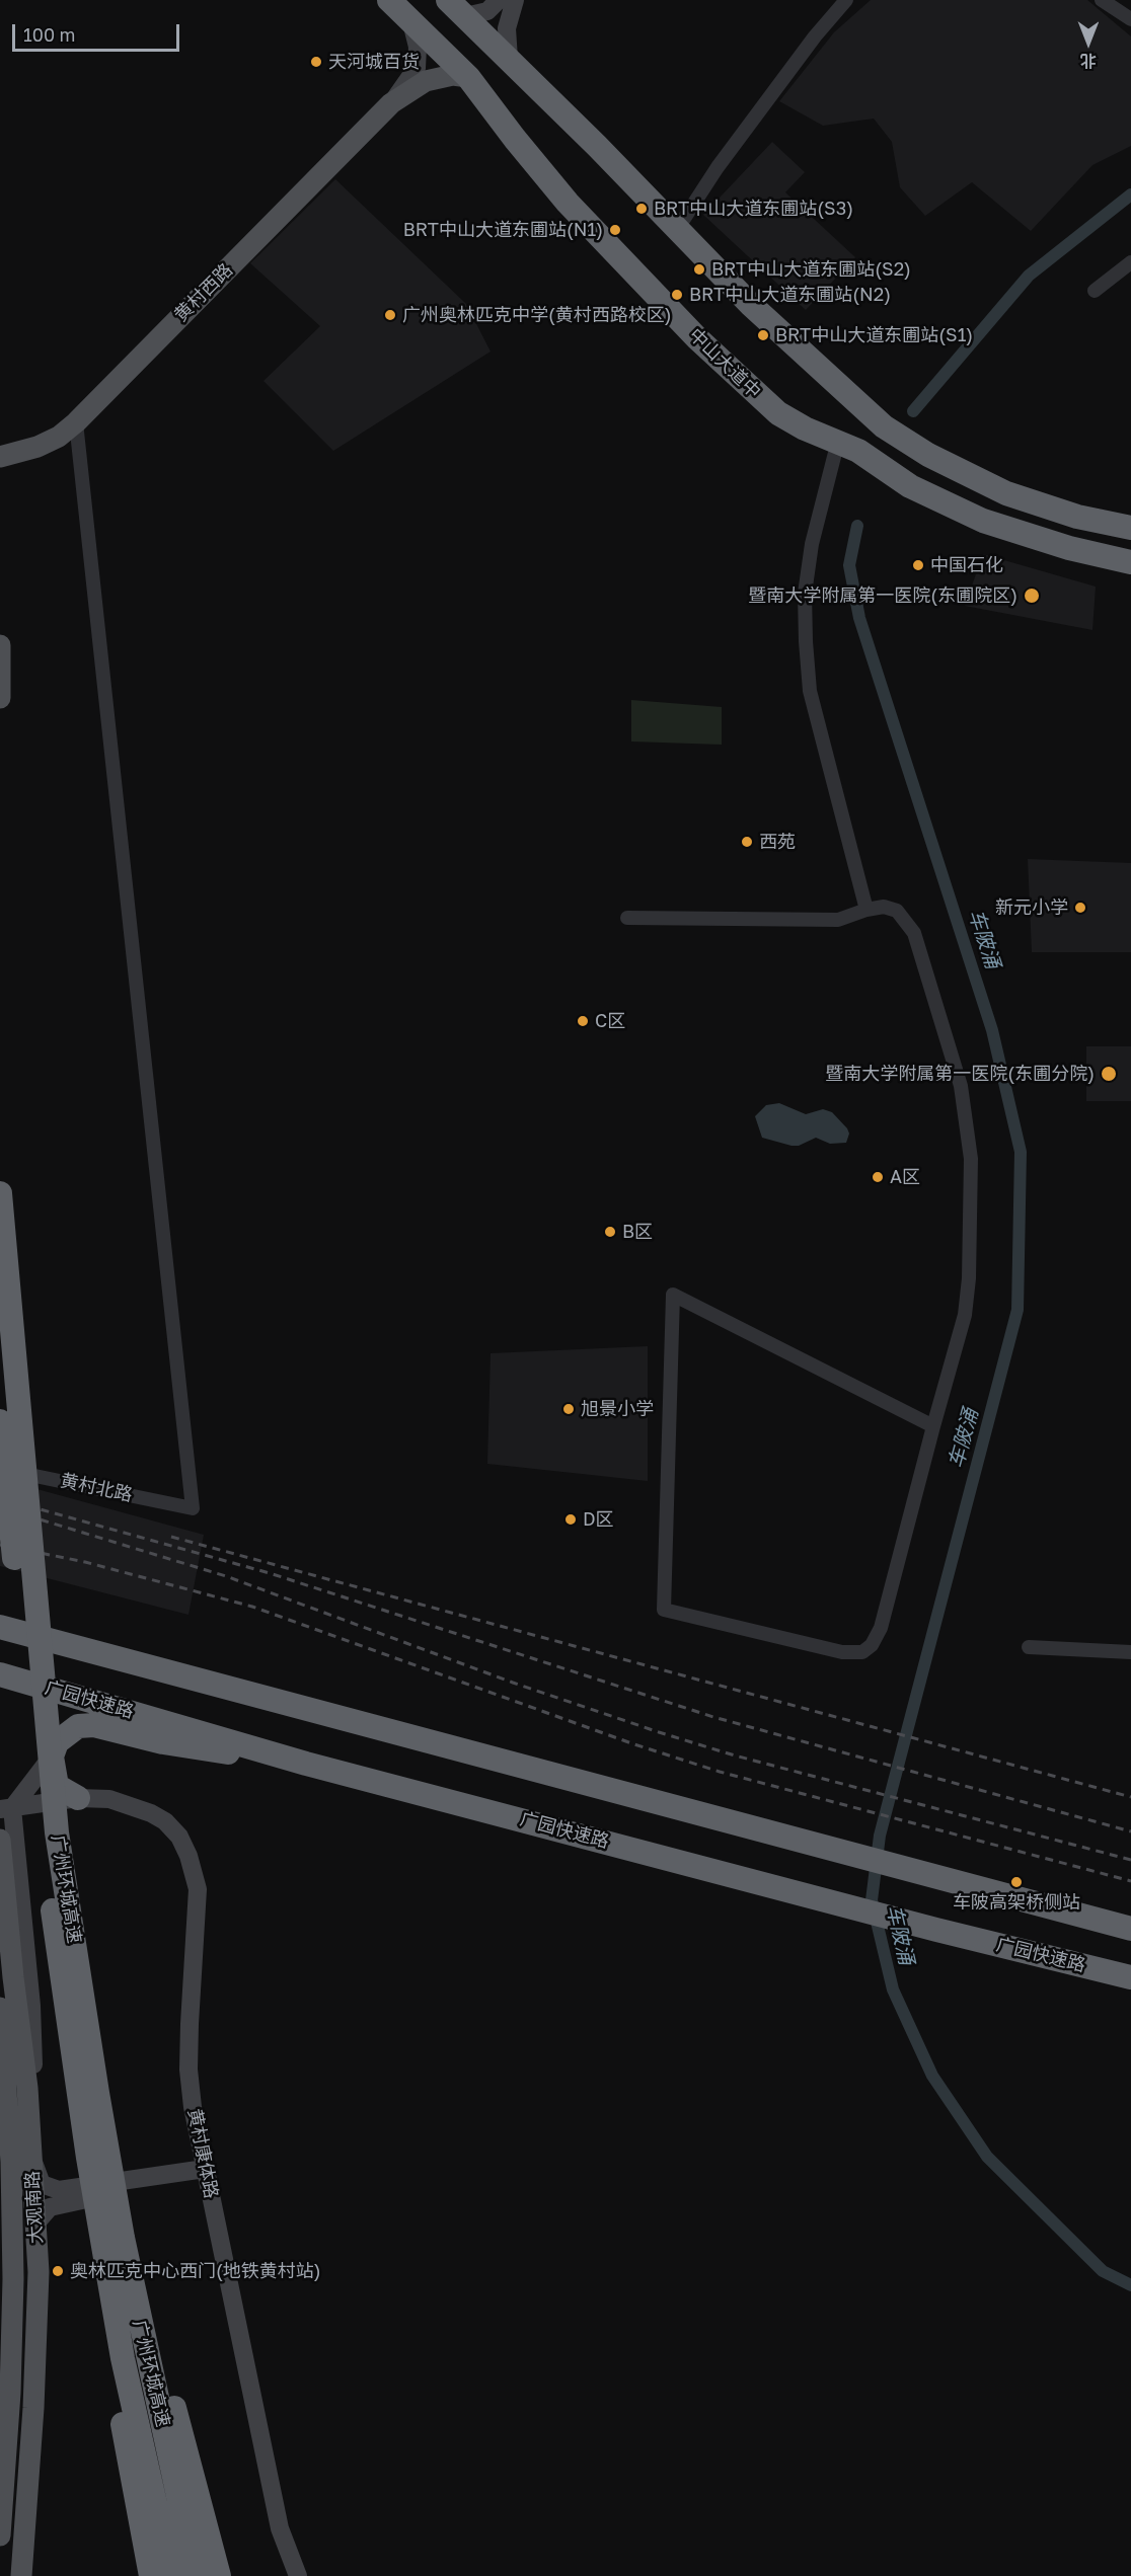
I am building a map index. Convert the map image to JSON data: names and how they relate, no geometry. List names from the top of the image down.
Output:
{
  "streets": {
    "highway": ["中山大道中", "广园快速路", "广州环城高速"],
    "main road": ["黄村西路", "大观南路"],
    "street": ["黄村北路", "黄村康体路"]
  },
  "crossings": [
    ["黄村西路", "中山大道中"],
    ["黄村西路", "黄村北路"]
  ],
  "water": ["车陂涌"],
  "places": [
    "天河城百货",
    "BRT中山大道东圃站(S3)",
    "BRT中山大道东圃站(N1)",
    "BRT中山大道东圃站(S2)",
    "BRT中山大道东圃站(N2)",
    "广州奥林匹克中学(黄村西路校区)",
    "BRT中山大道东圃站(S1)",
    "中国石化",
    "暨南大学附属第一医院(东圃院区)",
    "西苑",
    "新元小学",
    "C区",
    "暨南大学附属第一医院(东圃分院)",
    "A区",
    "B区",
    "旭景小学",
    "D区",
    "车陂高架桥侧站",
    "奥林匹克中心西门(地铁黄村站)"
  ],
  "scale_bar": "100 m",
  "north": "bottom"
}
